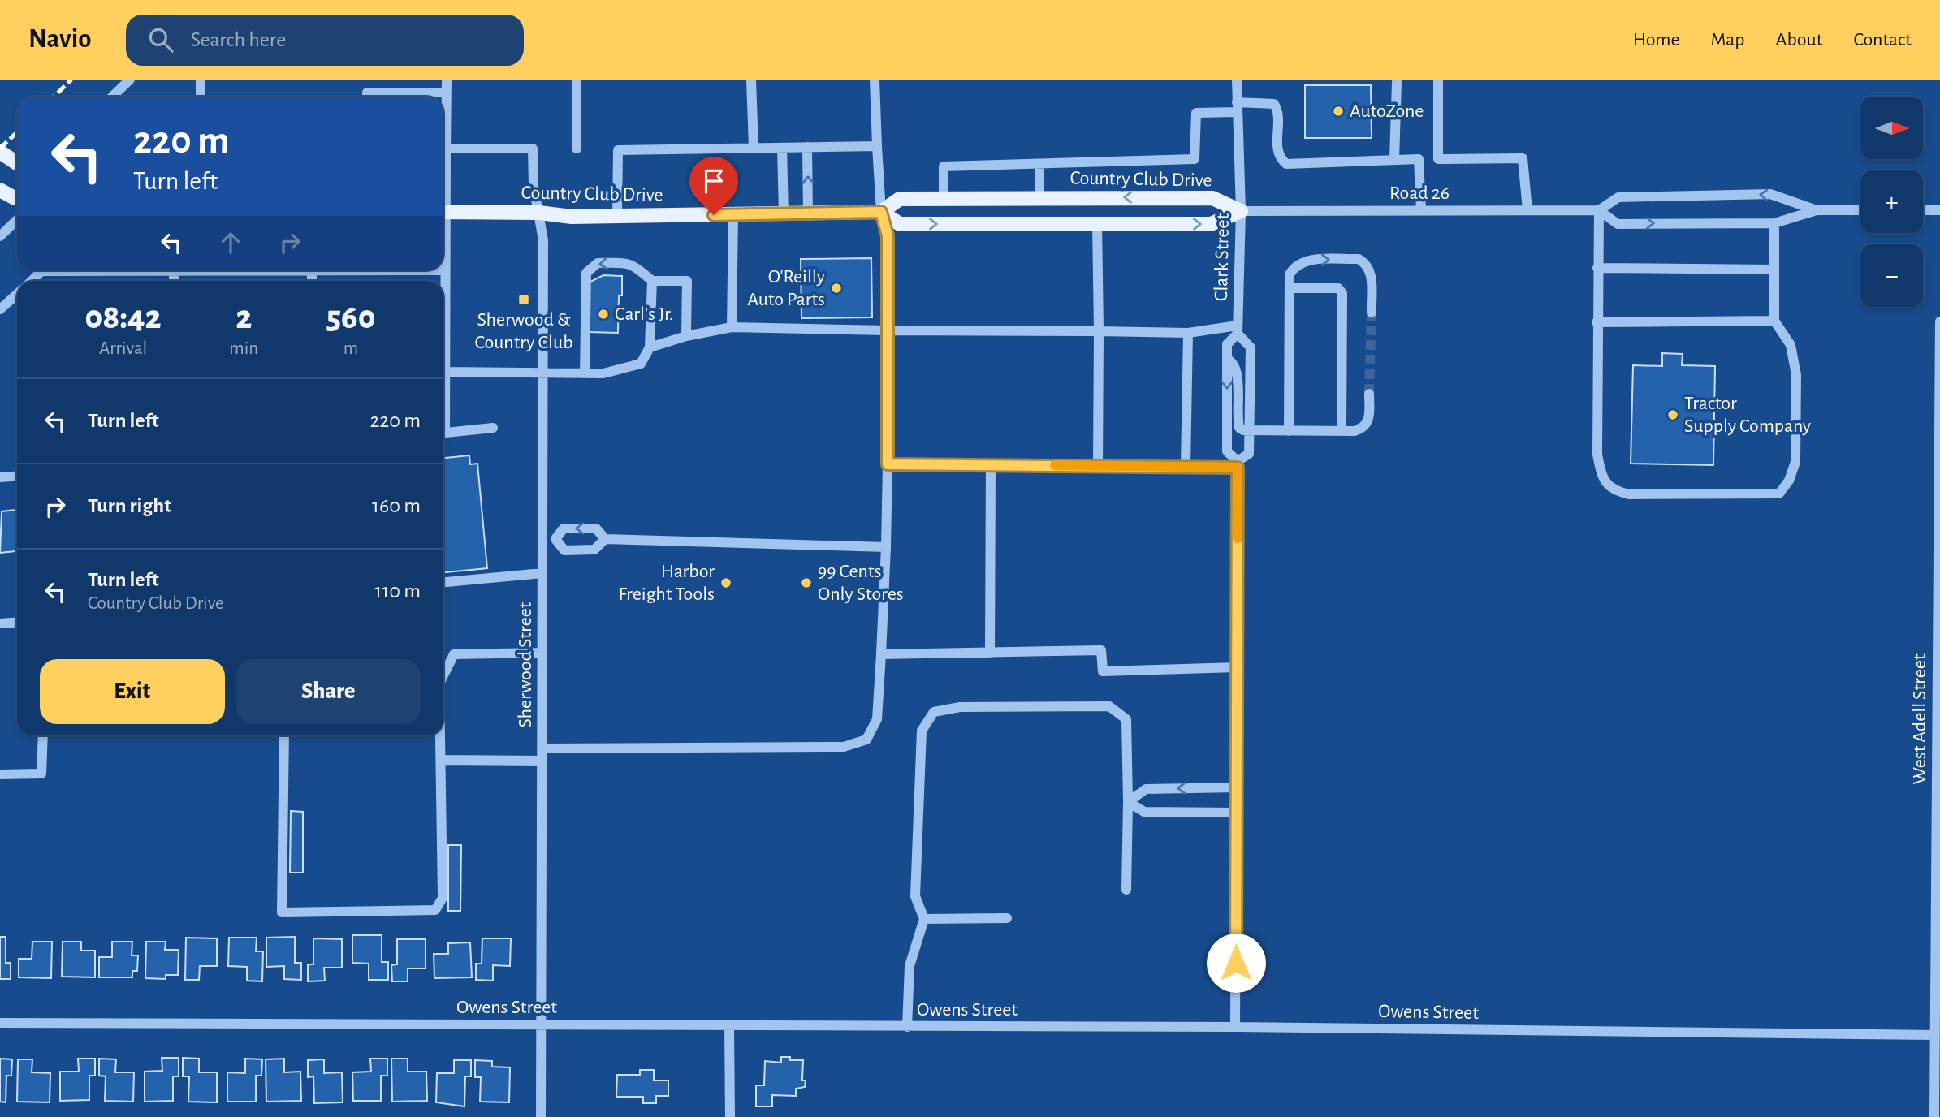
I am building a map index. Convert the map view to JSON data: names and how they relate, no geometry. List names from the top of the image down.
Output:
{
  "streets": {
    "main road": ["Country Club Drive"],
    "street": [
      "Road 26",
      "Clark Street",
      "Sherwood Street",
      "West Adell Street",
      "Owens Street"
    ]
  },
  "crossings": [
    ["Country Club Drive", "Road 26"],
    ["Country Club Drive", "Clark Street"],
    ["Country Club Drive", "Sherwood Street"],
    ["Road 26", "Clark Street"],
    ["Clark Street", "Owens Street"],
    ["Sherwood Street", "Owens Street"],
    ["West Adell Street", "Owens Street"]
  ],
  "places": {
    "other": [
      "AutoZone",
      "O'Reilly Auto Parts",
      "Carl's Jr.",
      "Tractor Supply Company",
      "Harbor Freight Tools",
      "99 Cents Only Stores"
    ],
    "transit": ["Sherwood & Country Club"]
  },
  "north": "right",
  "page": {
    "header": "Navio",
    "search": "Search here",
    "nav": [
      "Home",
      "Map",
      "About",
      "Contact"
    ],
    "map_buttons": ["+", "−"],
    "turn": ["220 m", "Turn left"],
    "eta": [
      "08:42",
      "Arrival",
      "2",
      "min",
      "560",
      "m"
    ],
    "list": [
      {
        "name": "Turn left",
        "value": "220 m"
      },
      {
        "name": "Turn right",
        "value": "160 m"
      },
      {
        "name": "Turn left",
        "note": "Country Club Drive",
        "value": "110 m"
      }
    ],
    "buttons": ["Exit", "Share"]
  }
}
